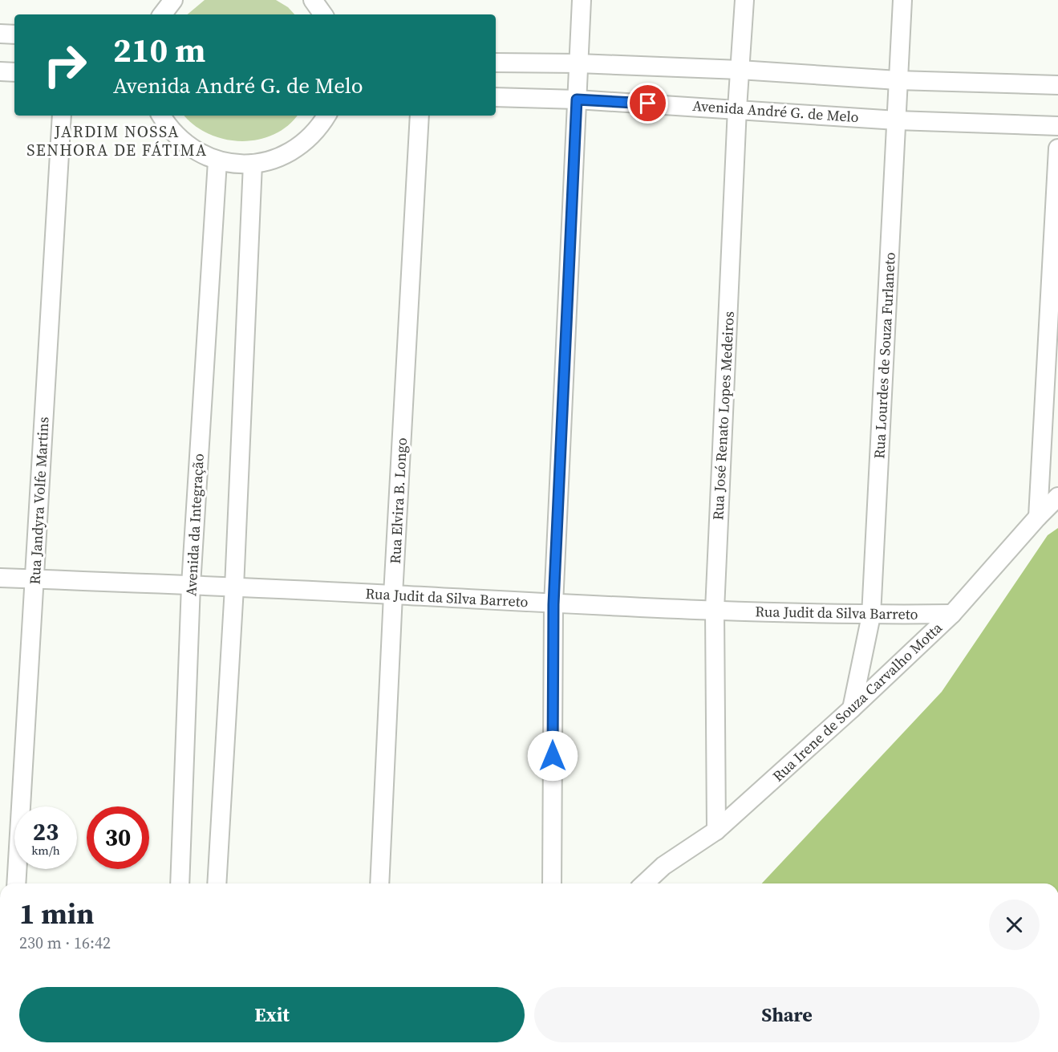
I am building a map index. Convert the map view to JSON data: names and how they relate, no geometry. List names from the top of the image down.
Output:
{
  "streets": {
    "street": [
      "Avenida André G. de Melo",
      "Rua Lourdes de Souza Furlaneto",
      "Rua José Renato Lopes Medeiros",
      "Rua Jandyra Volfe Martins",
      "Rua Elvira B. Longo",
      "Avenida da Integração",
      "Rua Judit da Silva Barreto",
      "Rua Irene de Souza Carvalho Motta"
    ]
  },
  "crossings": [
    ["Avenida André G. de Melo", "Rua Lourdes de Souza Furlaneto"],
    ["Avenida André G. de Melo", "Rua José Renato Lopes Medeiros"],
    ["Rua Lourdes de Souza Furlaneto", "Rua Judit da Silva Barreto"],
    ["Rua Lourdes de Souza Furlaneto", "Rua Irene de Souza Carvalho Motta"],
    ["Rua José Renato Lopes Medeiros", "Rua Judit da Silva Barreto"],
    ["Rua José Renato Lopes Medeiros", "Rua Irene de Souza Carvalho Motta"],
    ["Rua Jandyra Volfe Martins", "Rua Judit da Silva Barreto"],
    ["Rua Elvira B. Longo", "Rua Judit da Silva Barreto"],
    ["Avenida da Integração", "Rua Judit da Silva Barreto"],
    ["Rua Judit da Silva Barreto", "Rua Irene de Souza Carvalho Motta"]
  ],
  "districts": ["JARDIM NOSSA SENHORA DE FÁTIMA"],
  "page": {
    "turn": ["210 m", "Avenida André G. de Melo"],
    "speed": "23 km/h",
    "limit": "30",
    "heading": ["1 min", "230 m · 16:42"],
    "buttons": ["Exit", "Share"]
  }
}
